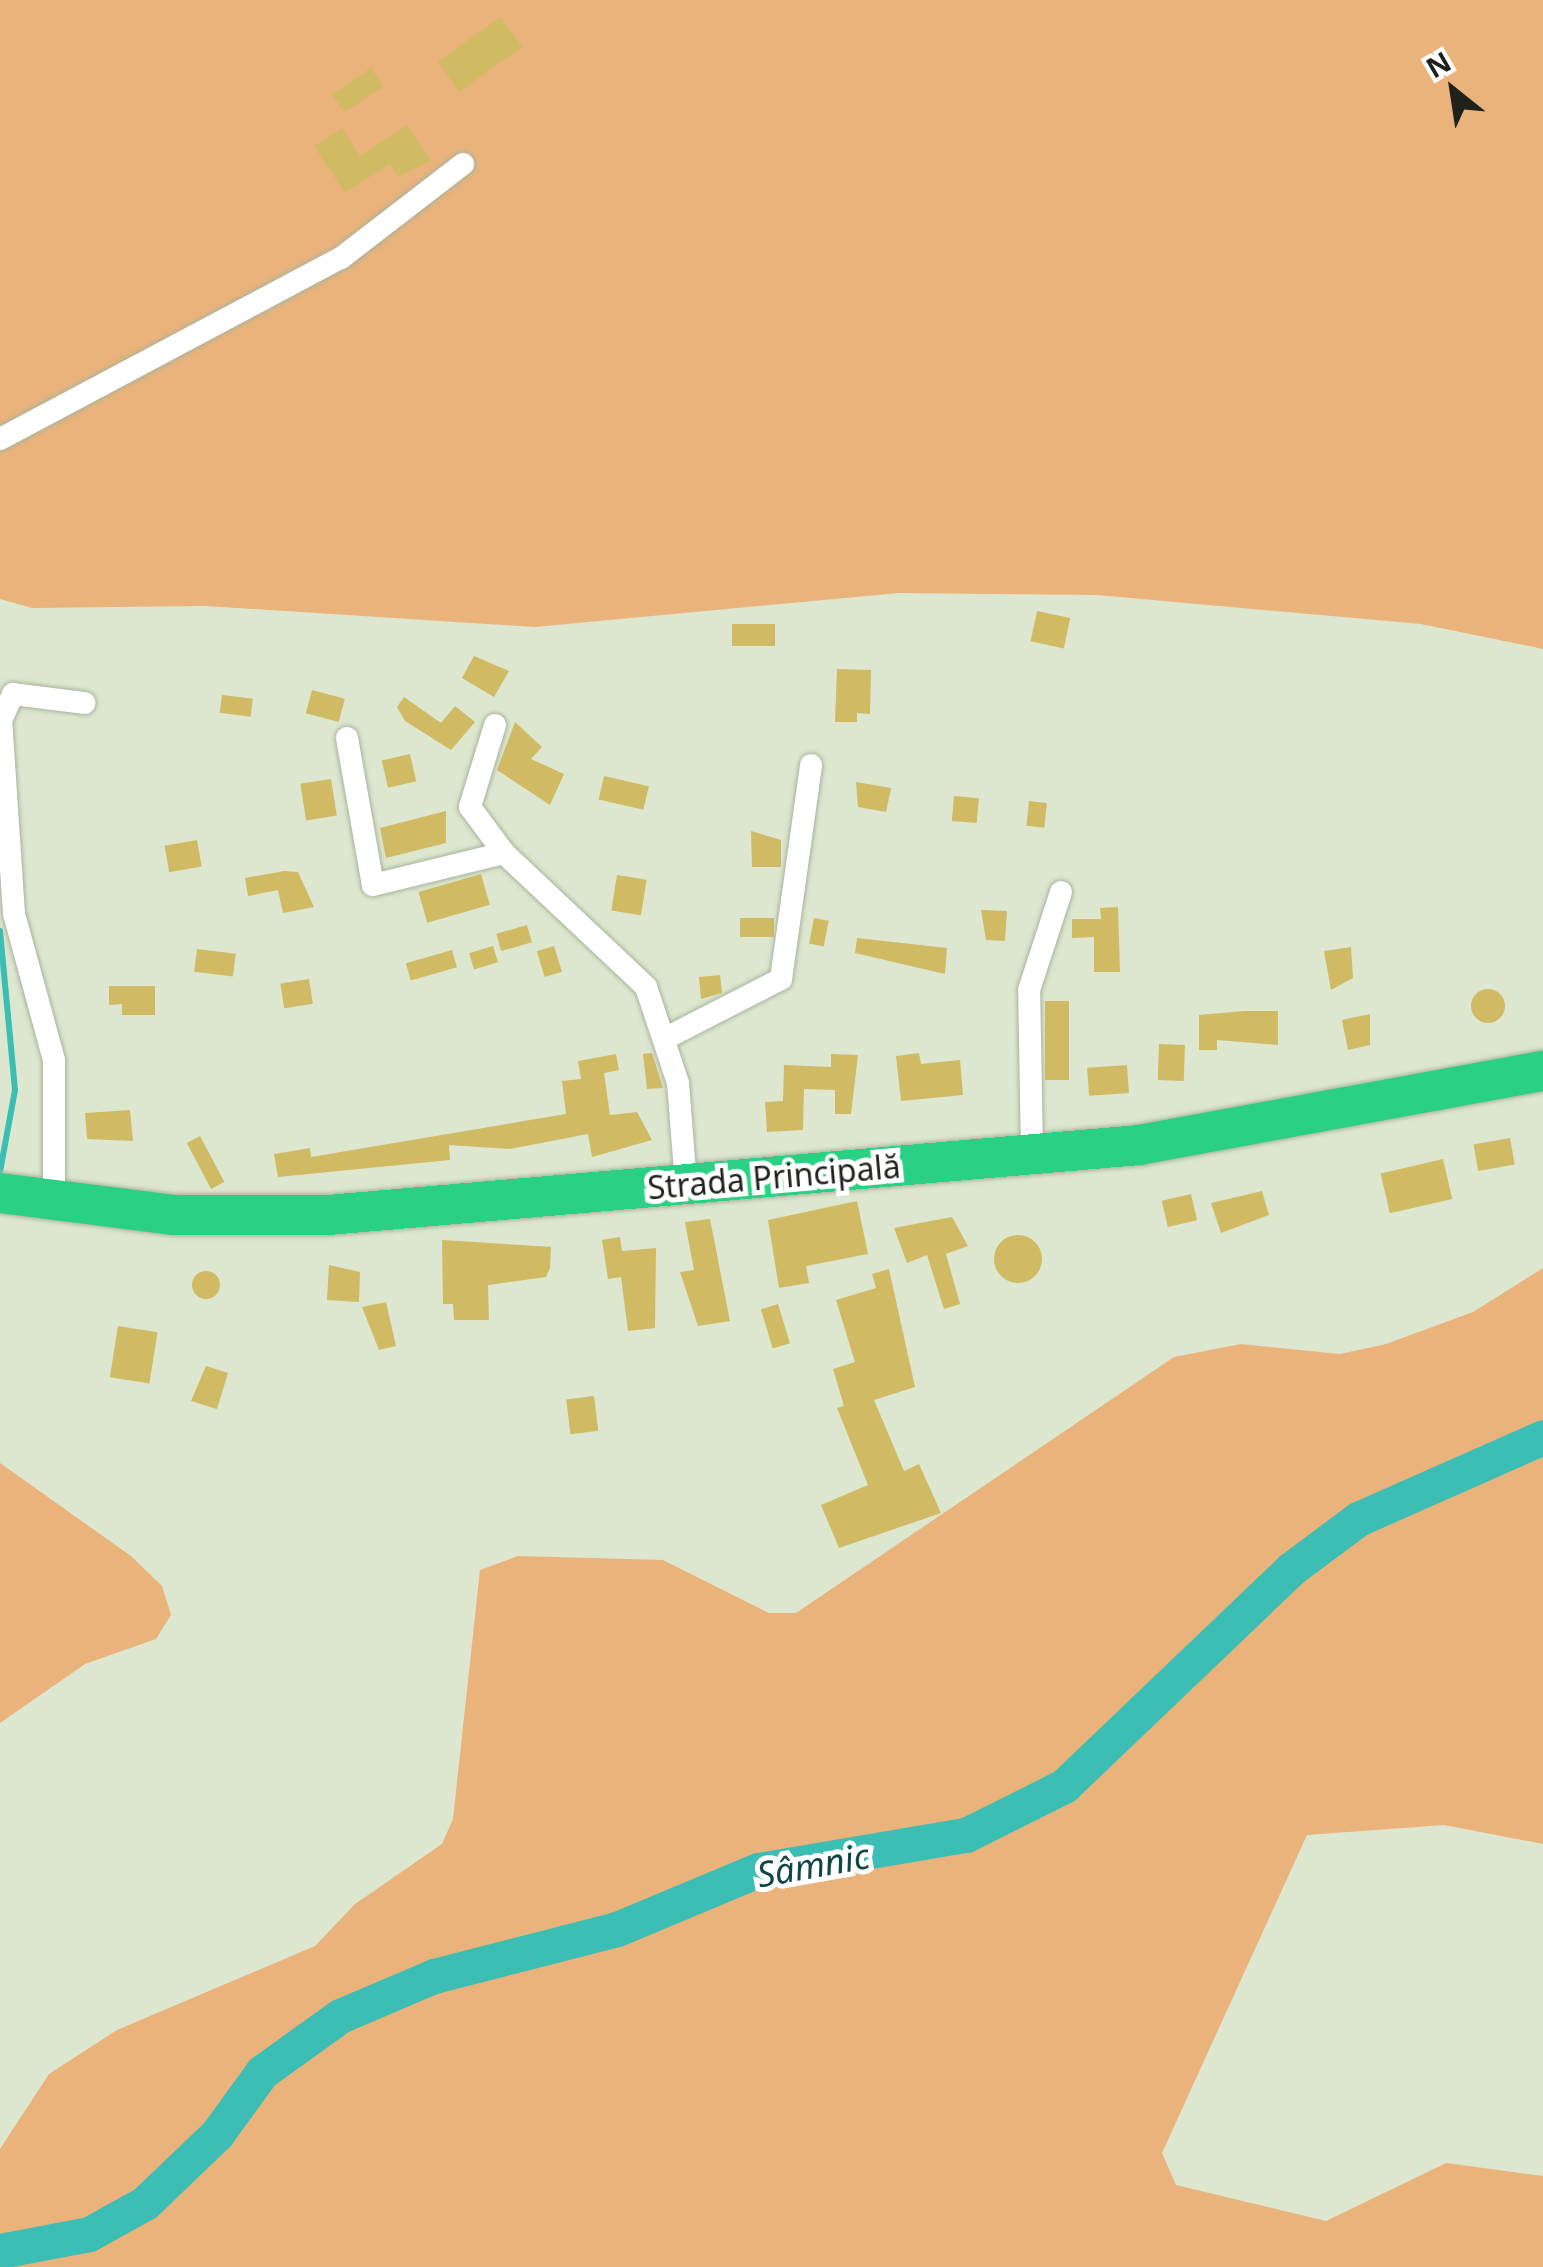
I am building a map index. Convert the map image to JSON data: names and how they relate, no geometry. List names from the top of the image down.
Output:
{
  "streets": {
    "highway": ["Strada Principală"]
  },
  "water": ["Sâmnic"],
  "north": "top left"
}
